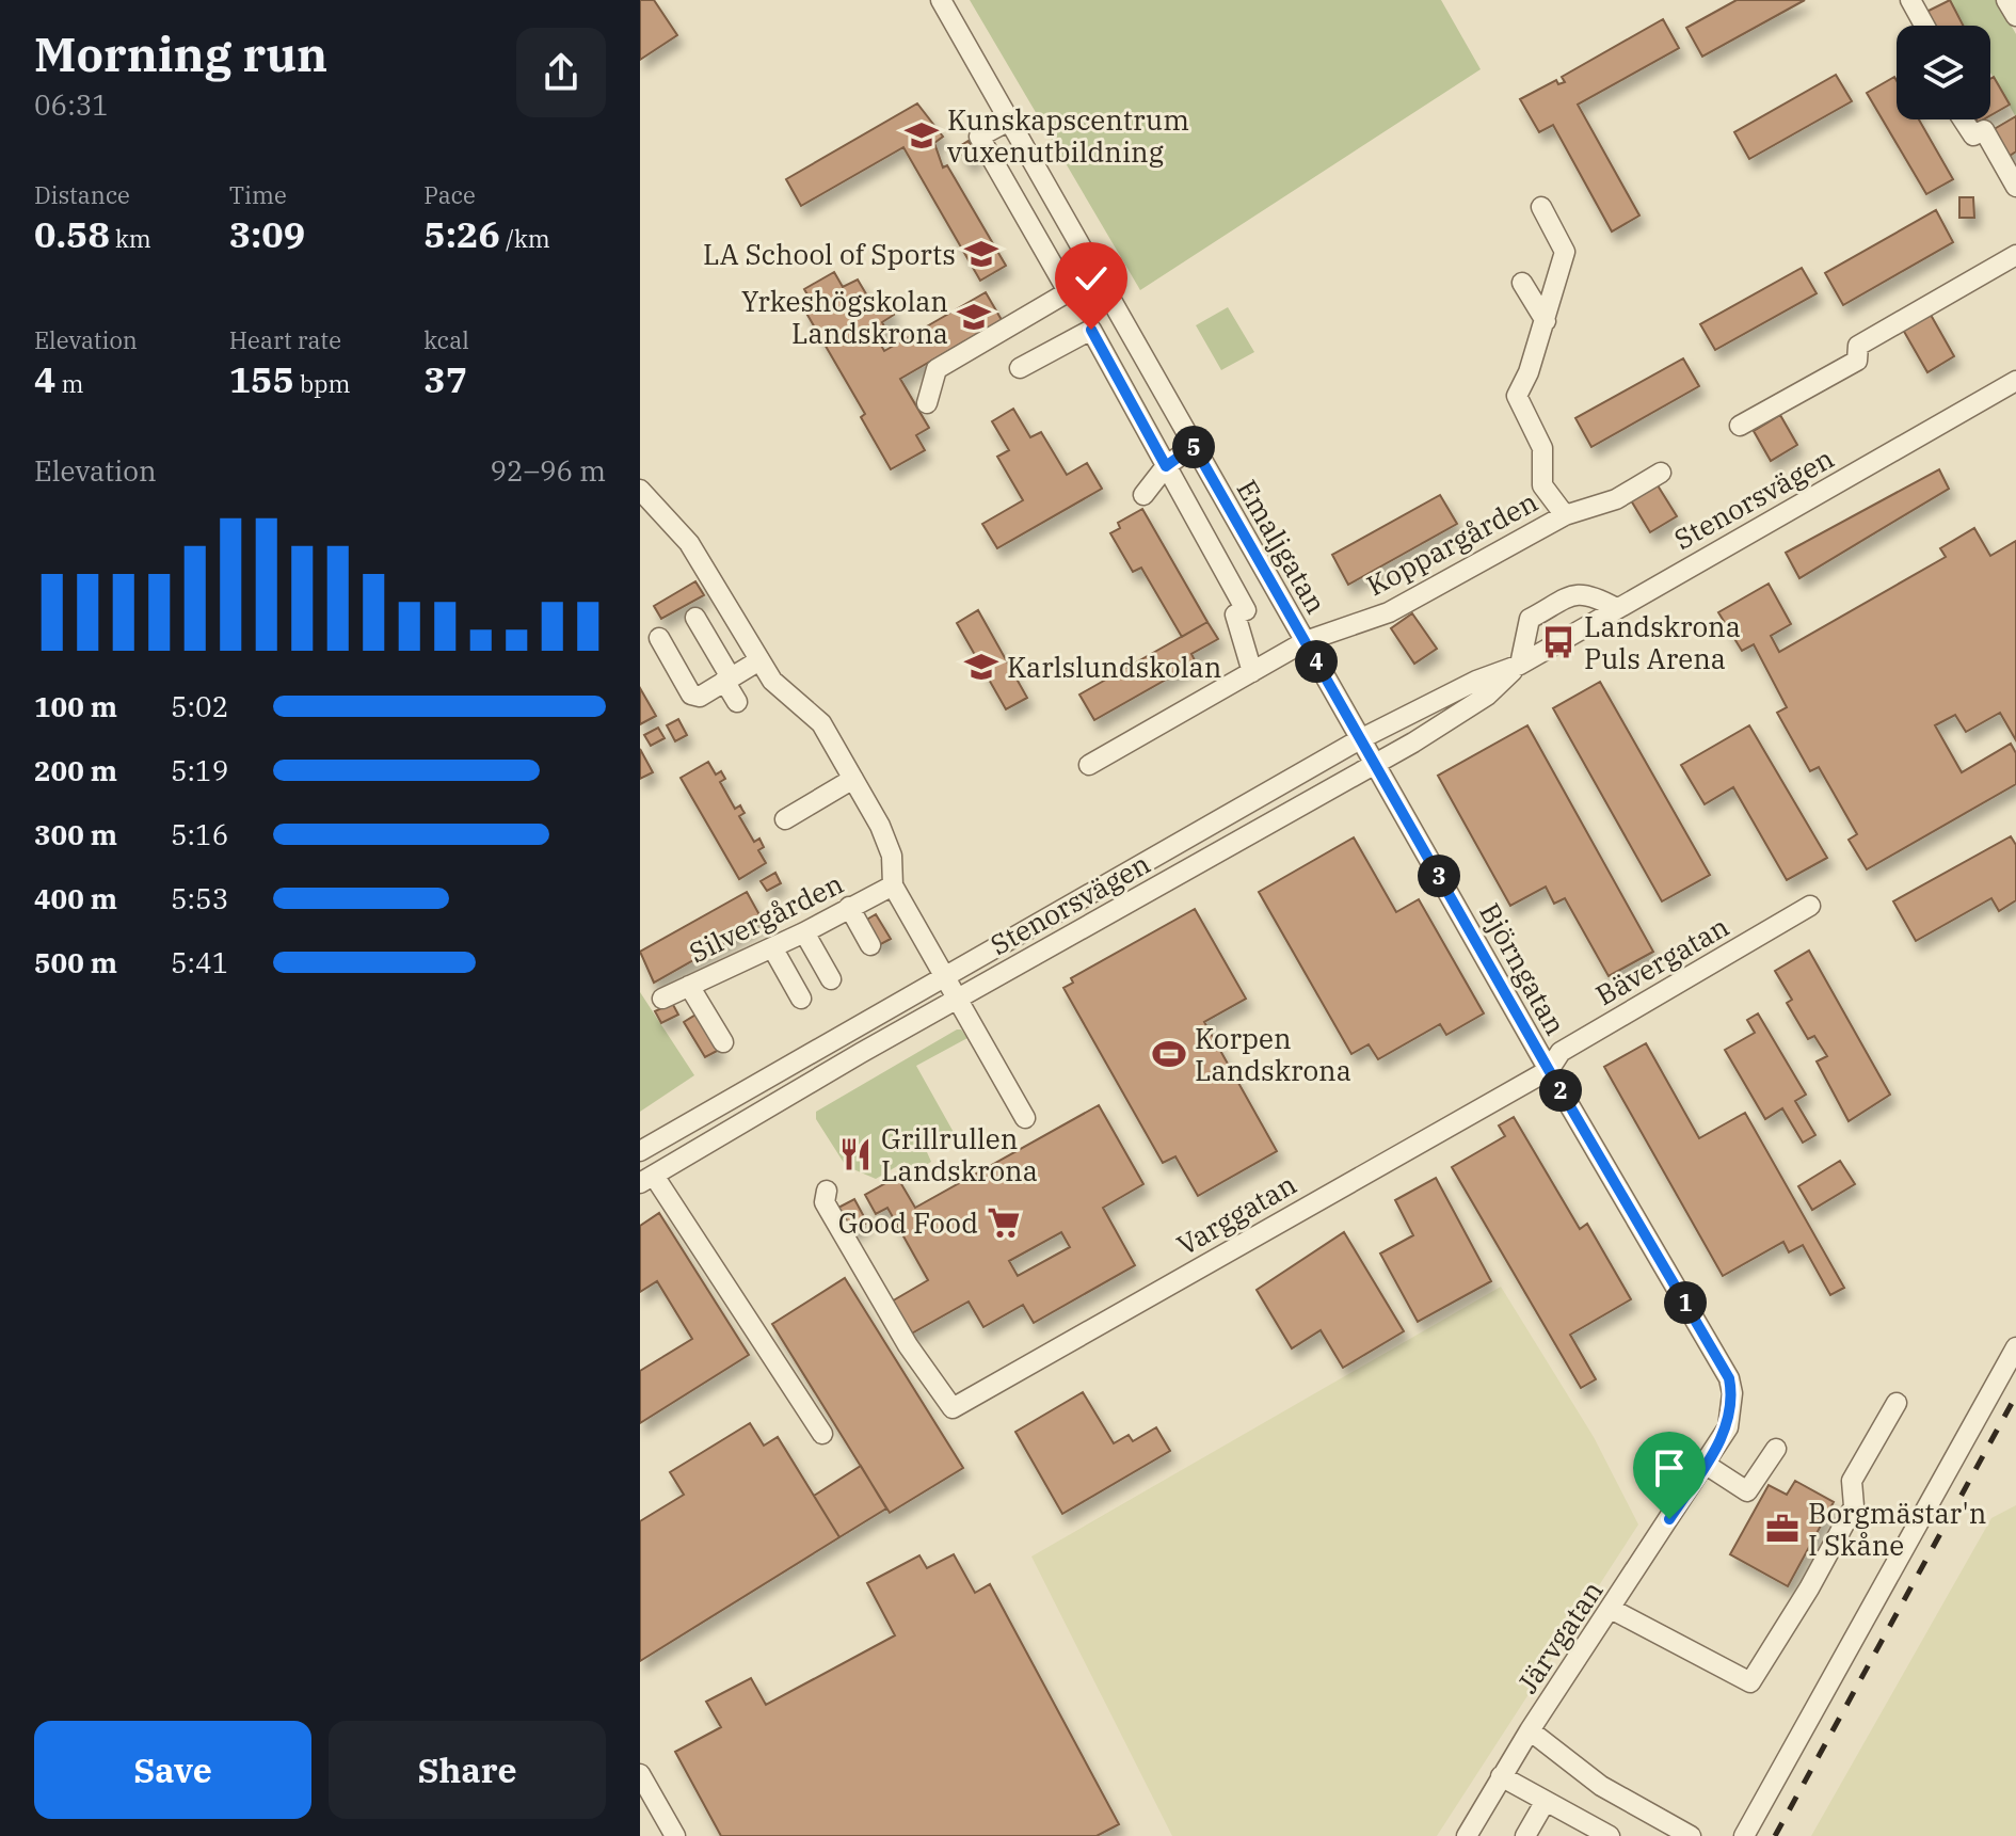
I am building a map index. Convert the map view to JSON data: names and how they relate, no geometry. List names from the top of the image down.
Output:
{
  "streets": {
    "street": [
      "Stenorsvägen",
      "Koppargården",
      "Emaljgatan",
      "Silvergården",
      "Bävergatan",
      "Björngatan",
      "Varggatan",
      "Järvgatan"
    ]
  },
  "crossings": [
    ["Stenorsvägen", "Emaljgatan"],
    ["Stenorsvägen", "Björngatan"],
    ["Koppargården", "Emaljgatan"],
    ["Emaljgatan", "Björngatan"],
    ["Bävergatan", "Björngatan"],
    ["Bävergatan", "Varggatan"],
    ["Björngatan", "Varggatan"],
    ["Björngatan", "Järvgatan"]
  ],
  "places": {
    "school or university": [
      "Kunskapscentrum vuxenutbildning",
      "LA School of Sports",
      "Yrkeshögskolan Landskrona",
      "Karlslundskolan"
    ],
    "bus stop": ["Landskrona Puls Arena"],
    "sports": ["Korpen Landskrona"],
    "restaurant": ["Grillrullen Landskrona"],
    "supermarket": ["Good Food"],
    "office": ["Borgmästar'n I Skåne"]
  },
  "page": {
    "heading": ["Morning run", "06:31"],
    "stats": [
      ["Distance", "0.58 km"],
      ["Time", "3:09"],
      ["Pace", "5:26 /km"],
      ["Elevation", "4 m"],
      ["Heart rate", "155 bpm"],
      ["kcal", "37"]
    ],
    "pins": [
      "5",
      "4",
      "3",
      "2",
      "1"
    ],
    "chart": ["Elevation", "92–96 m"],
    "list": [
      {
        "name": "100 m",
        "note": "5:02"
      },
      {
        "name": "200 m",
        "note": "5:19"
      },
      {
        "name": "300 m",
        "note": "5:16"
      },
      {
        "name": "400 m",
        "note": "5:53"
      },
      {
        "name": "500 m",
        "note": "5:41"
      }
    ],
    "buttons": ["Save", "Share"]
  }
}
